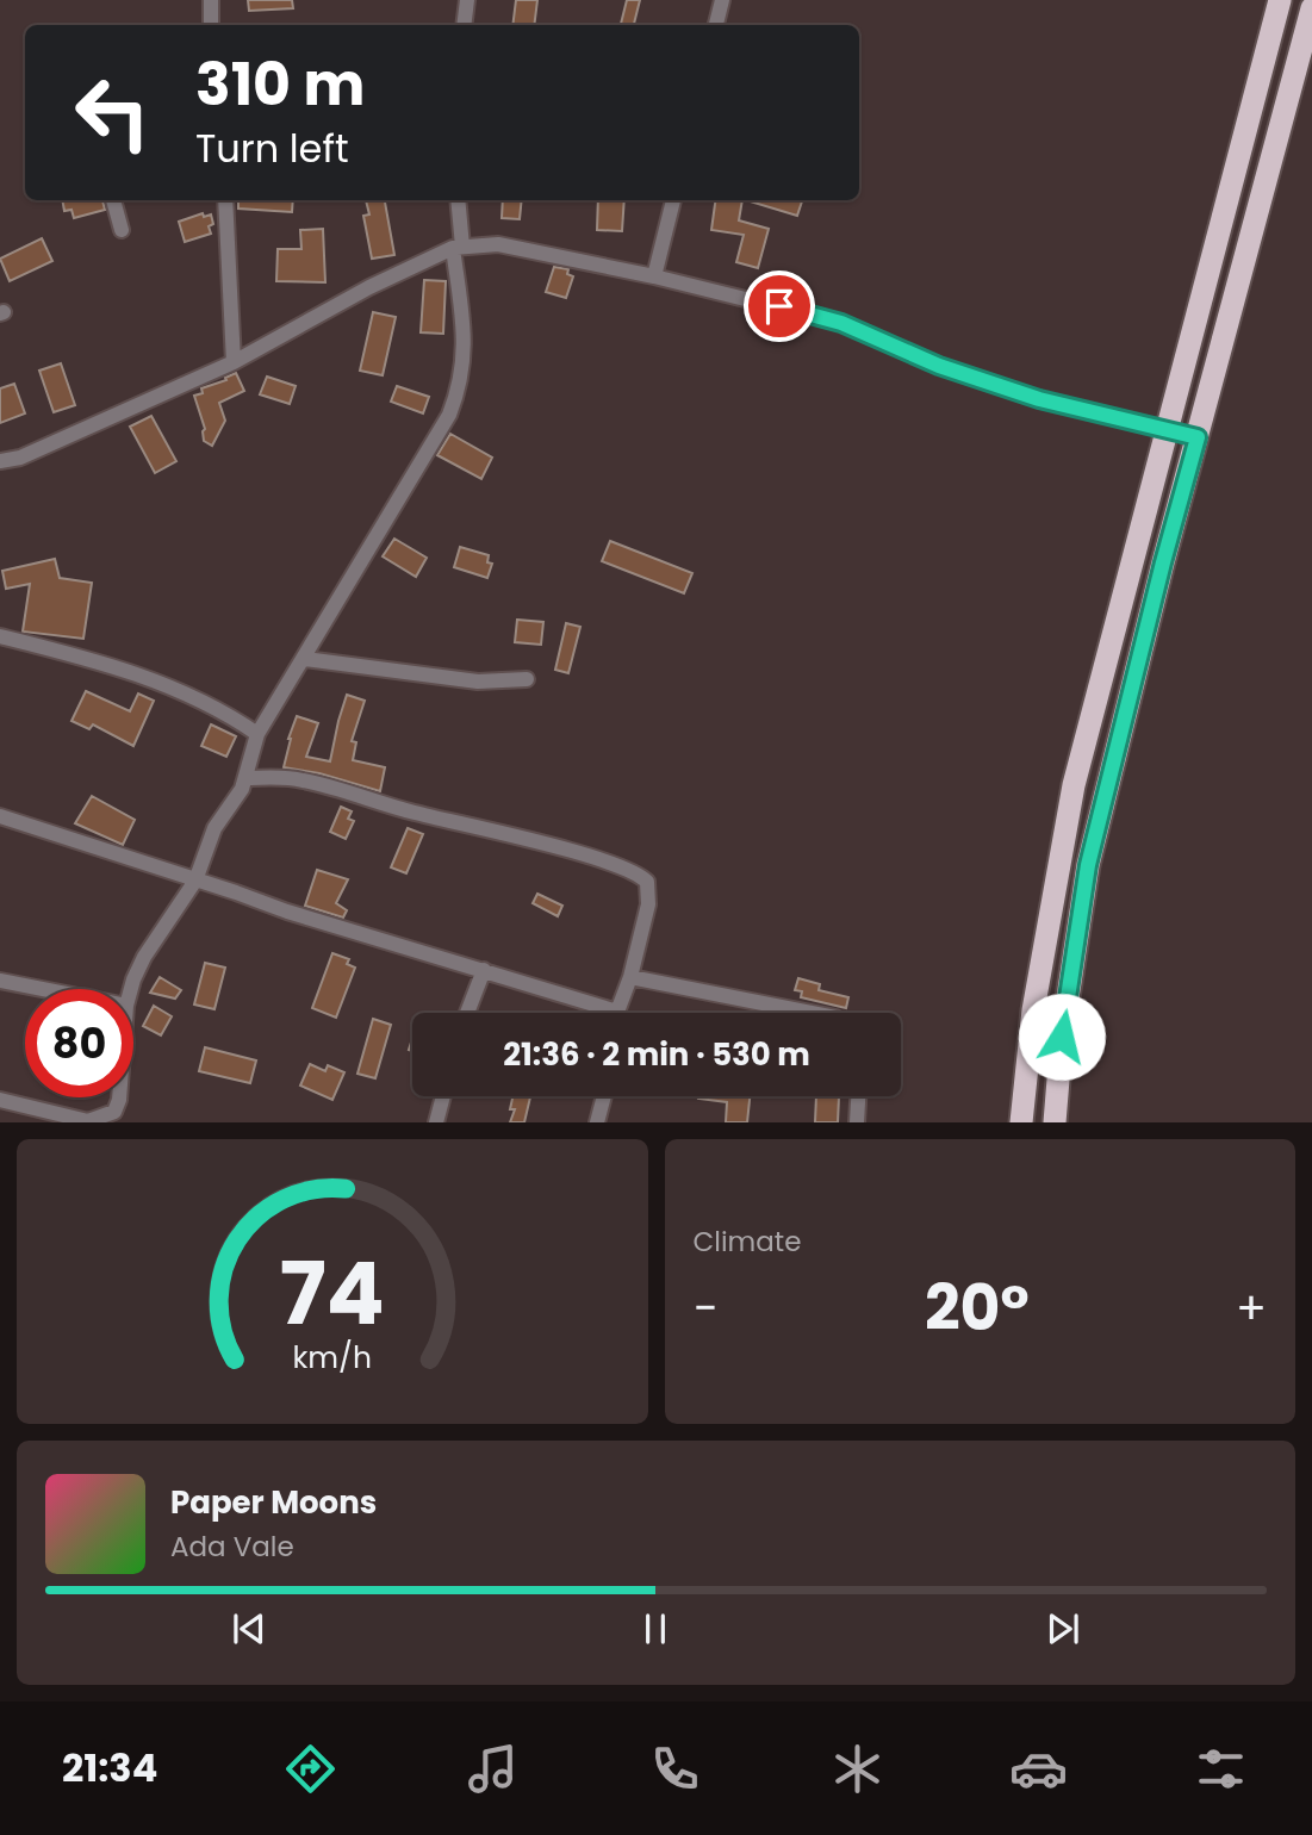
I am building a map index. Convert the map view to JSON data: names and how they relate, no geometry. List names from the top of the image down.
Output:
{
  "page": {
    "turn": ["310 m", "Turn left"],
    "limit": "80",
    "trip": "21:36 · 2 min · 530 m",
    "tile": "Climate",
    "heat": ["−", "20°", "+"],
    "song": ["Paper Moons", "Ada Vale"],
    "tabs": "21:34",
    "gauge": ["74", "km/h"]
  }
}
